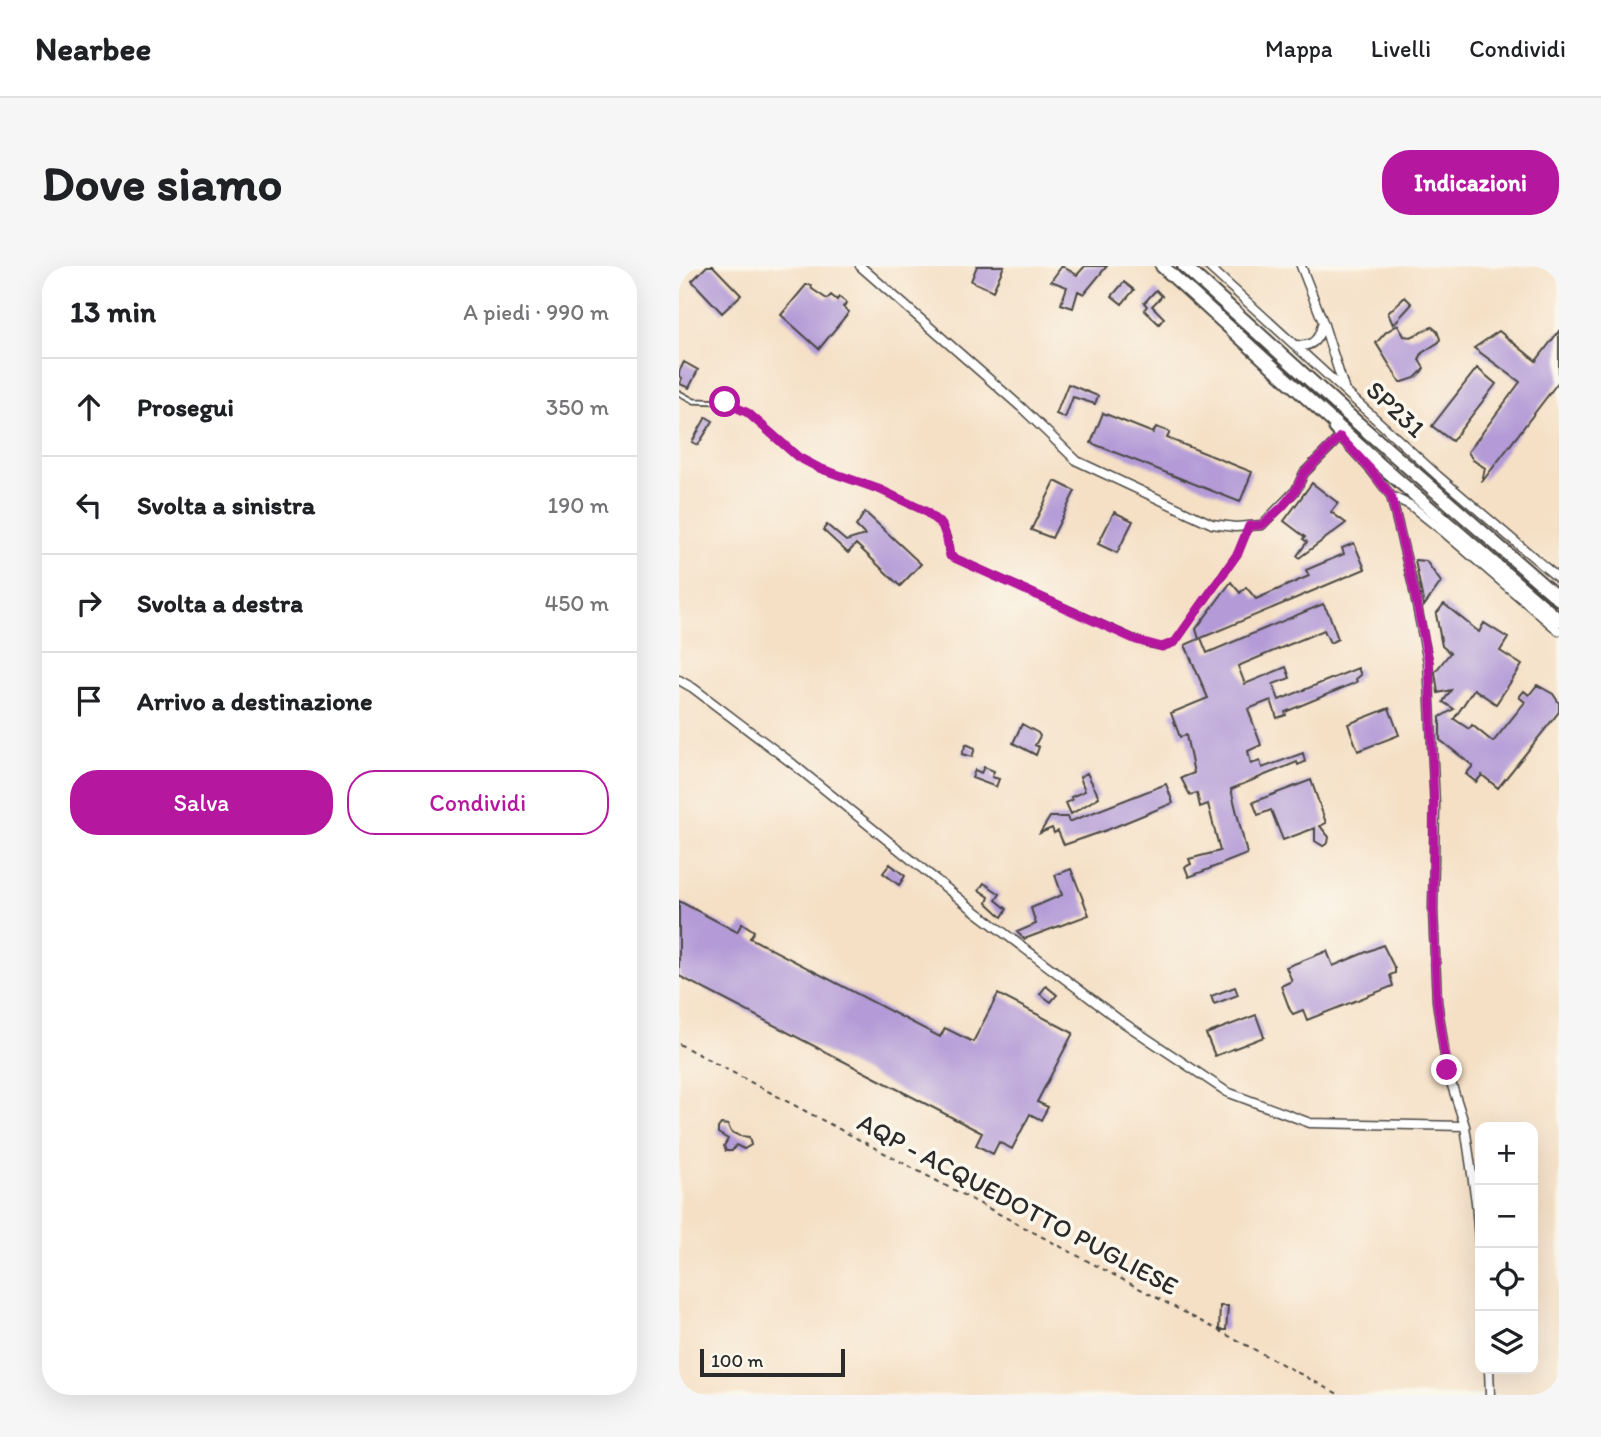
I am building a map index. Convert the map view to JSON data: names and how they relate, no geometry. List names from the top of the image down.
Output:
{
  "streets": {
    "highway": ["SP231"],
    "path": ["AQP - ACQUEDOTTO PUGLIESE"]
  },
  "scale_bar": "100 m",
  "page": {
    "header": "Nearbee",
    "nav": ["Mappa", "Livelli", "Condividi"],
    "buttons": [
      "Indicazioni",
      ["Salva", "Condividi"]
    ],
    "title": "Dove siamo",
    "heading": ["13 min", "A piedi · 990 m"],
    "list": [
      ["Prosegui", "350 m"],
      ["Svolta a sinistra", "190 m"],
      ["Svolta a destra", "450 m"],
      "Arrivo a destinazione"
    ],
    "map_buttons": ["+", "−"],
    "scale": "100 m"
  }
}
